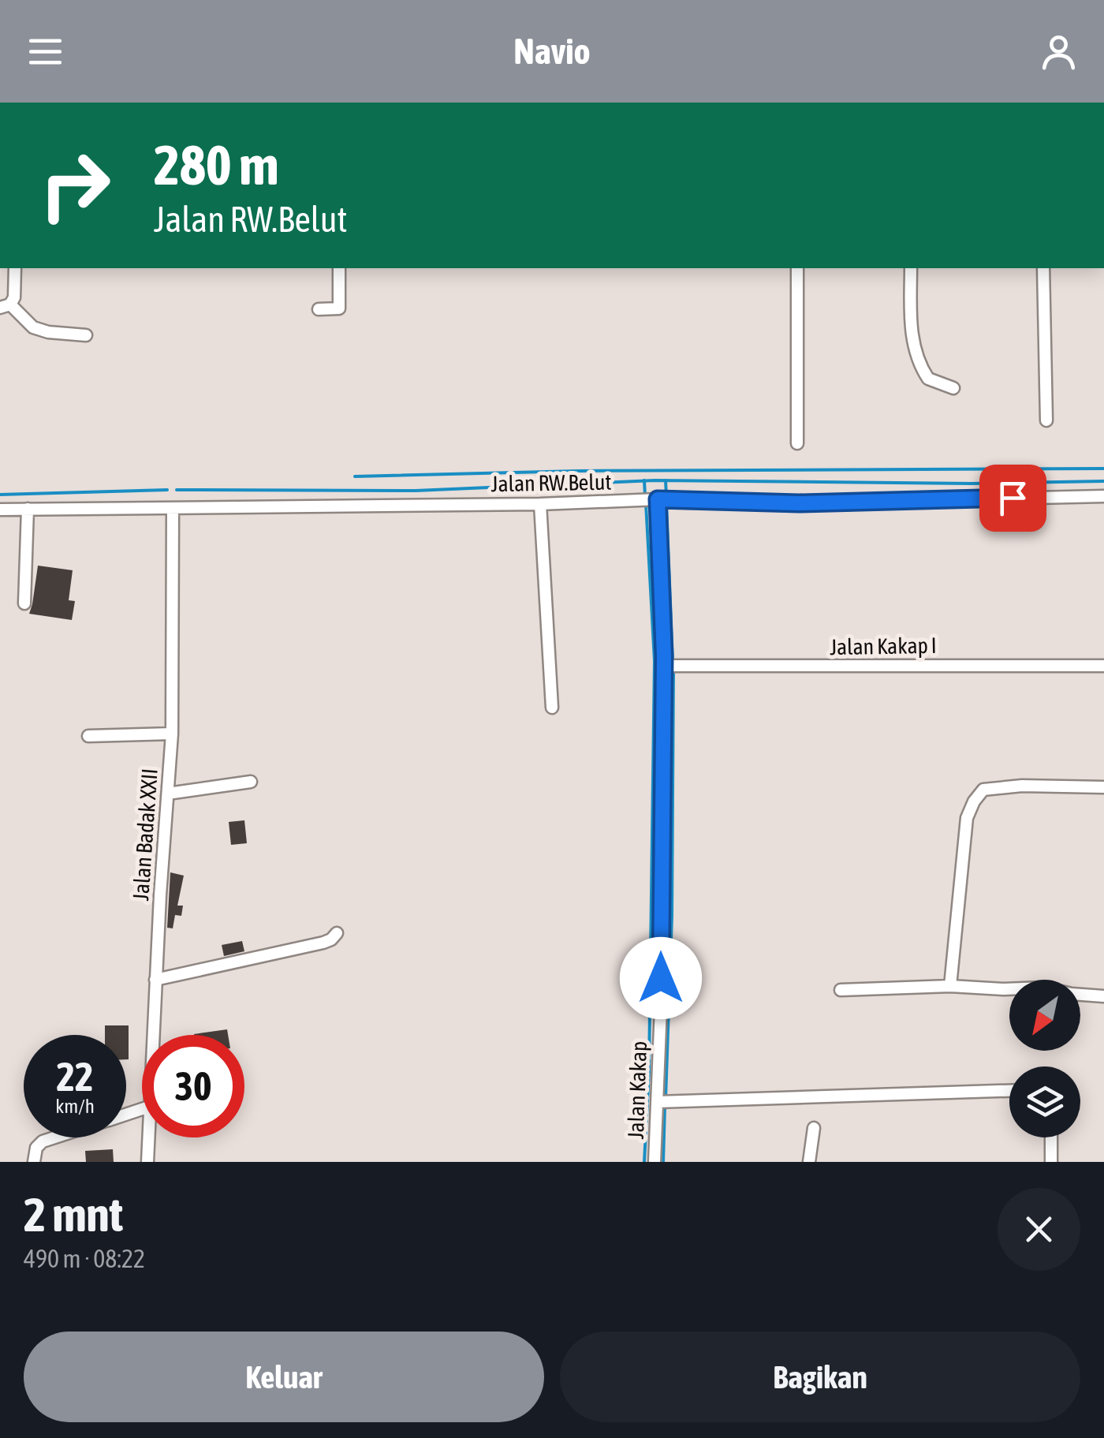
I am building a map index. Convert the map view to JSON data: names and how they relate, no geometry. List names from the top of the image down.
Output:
{
  "streets": {
    "street": [
      "Jalan RW.Belut",
      "Jalan Kakap I",
      "Jalan Badak XXII",
      "Jalan Kakap"
    ]
  },
  "crossings": [
    ["Jalan RW.Belut", "Jalan Badak XXII"],
    ["Jalan RW.Belut", "Jalan Kakap"],
    ["Jalan Kakap I", "Jalan Kakap"]
  ],
  "north": "bottom left",
  "page": {
    "header": "Navio",
    "turn": ["280 m", "Jalan RW.Belut"],
    "speed": "22 km/h",
    "limit": "30",
    "heading": ["2 mnt", "490 m · 08:22"],
    "buttons": ["Keluar", "Bagikan"]
  }
}
